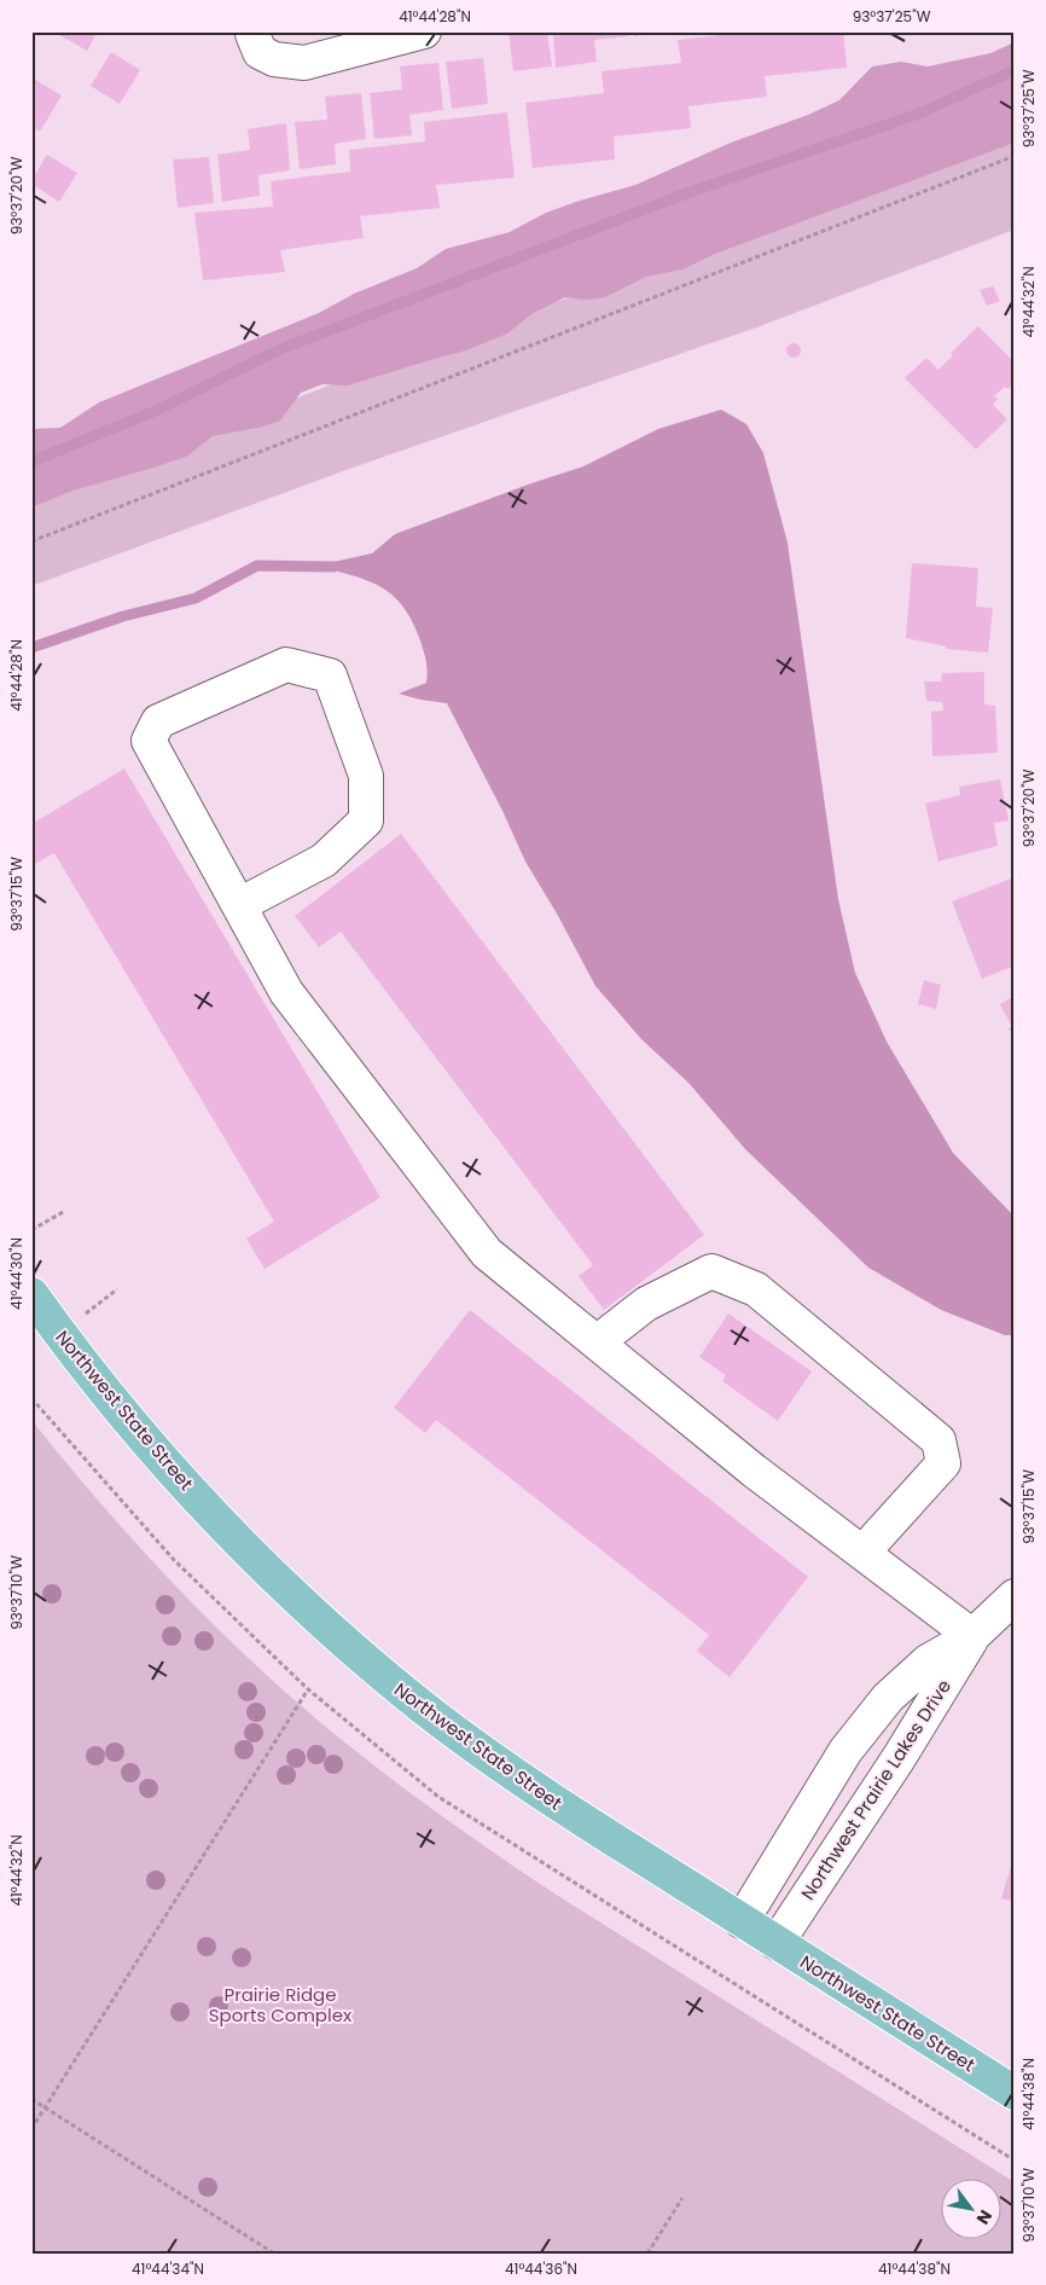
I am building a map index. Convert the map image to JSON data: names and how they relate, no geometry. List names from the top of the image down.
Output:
{
  "streets": {
    "main road": ["Northwest State Street"],
    "street": ["Northwest Prairie Lakes Drive"]
  },
  "crossings": [
    ["Northwest State Street", "Northwest Prairie Lakes Drive"]
  ],
  "parks": ["Prairie Ridge Sports Complex"],
  "north": "bottom right",
  "coordinates": [
    "41°44'28\"N",
    "93°37'25\"W",
    "93°37'20\"W",
    "41°44'32\"N",
    "93°37'15\"W",
    "41°44'30\"N",
    "93°37'10\"W",
    "41°44'38\"N",
    "41°44'34\"N",
    "41°44'36\"N"
  ]
}
